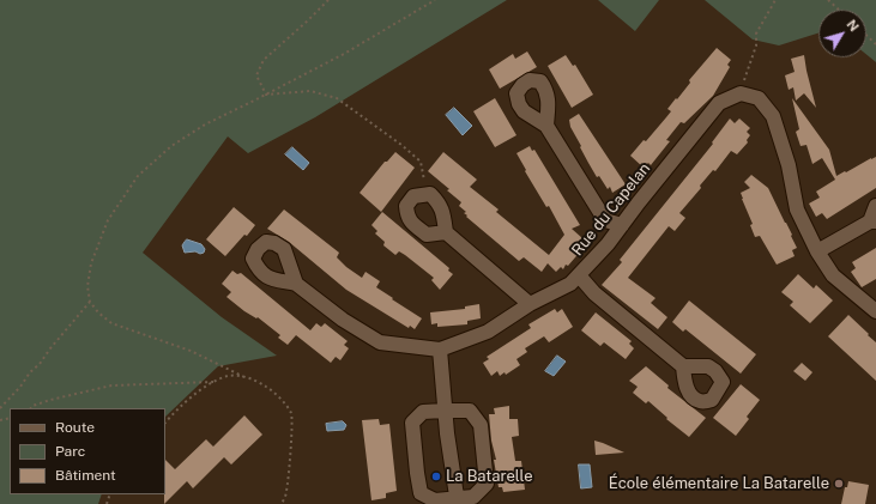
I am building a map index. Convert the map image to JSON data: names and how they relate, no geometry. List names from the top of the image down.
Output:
{
  "streets": {
    "street": ["Rue du Capelan"]
  },
  "places": ["La Batarelle", "École élémentaire La Batarelle"],
  "legend": ["Route", "Parc", "Bâtiment"],
  "north": "top right"
}
